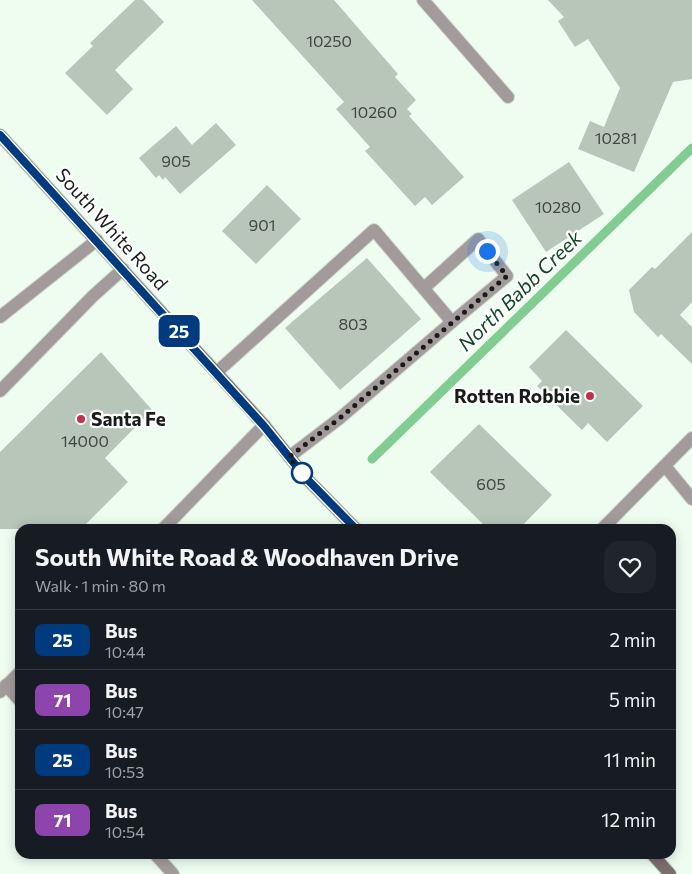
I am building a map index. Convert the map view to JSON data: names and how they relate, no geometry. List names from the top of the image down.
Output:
{
  "streets": {
    "main road": ["South White Road"]
  },
  "water": ["North Babb Creek"],
  "places": ["Rotten Robbie", "Santa Fe"],
  "lines": ["bus line 25"],
  "house_numbers": [
    "10250",
    "10260",
    "10281",
    "905",
    "10280",
    "901",
    "803",
    "14000",
    "605"
  ],
  "page": {
    "on_map": "25",
    "heading": ["South White Road & Woodhaven Drive", "Walk · 1 min · 80 m"],
    "list": [
      {
        "mark": "25",
        "name": "Bus",
        "note": "10:44",
        "value": "2 min"
      },
      {
        "mark": "71",
        "name": "Bus",
        "note": "10:47",
        "value": "5 min"
      },
      {
        "mark": "25",
        "name": "Bus",
        "note": "10:53",
        "value": "11 min"
      },
      {
        "mark": "71",
        "name": "Bus",
        "note": "10:54",
        "value": "12 min"
      }
    ]
  }
}
